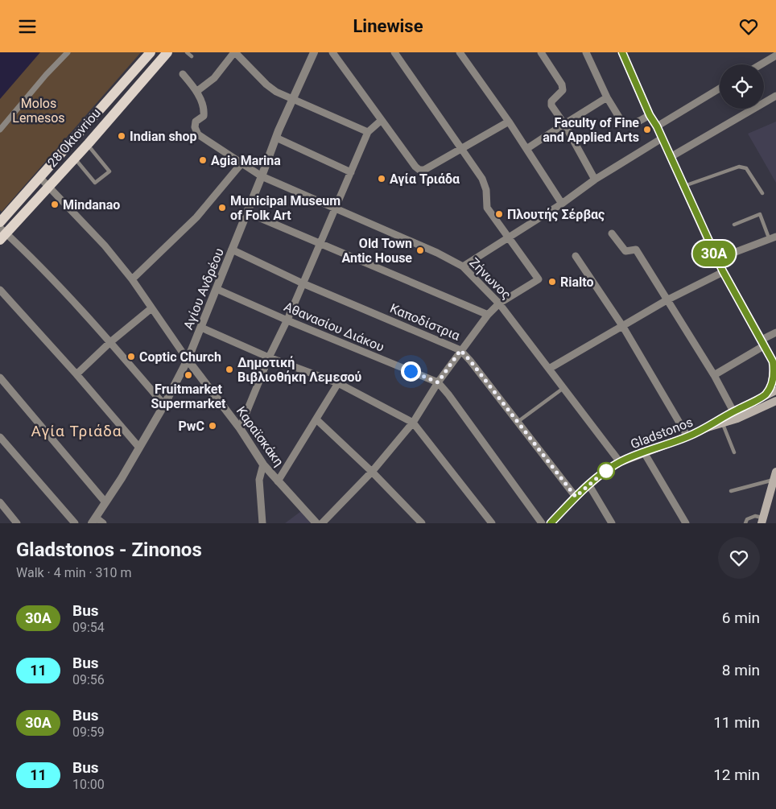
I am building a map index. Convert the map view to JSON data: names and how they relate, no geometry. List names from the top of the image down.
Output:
{
  "streets": {
    "main road": ["28 Oktovriou", "Gladstonos"],
    "street": [
      "Ζήνωνος",
      "Αγίου Ανδρέου",
      "Καποδίστρια",
      "Αθανασίου Διάκου",
      "Καραϊσκάκη"
    ]
  },
  "crossings": [
    ["Ζήνωνος", "Αγίου Ανδρέου"],
    ["Ζήνωνος", "Gladstonos"],
    ["Αγίου Ανδρέου", "Καποδίστρια"],
    ["Αγίου Ανδρέου", "Αθανασίου Διάκου"],
    ["Αγίου Ανδρέου", "Καραϊσκάκη"],
    ["Καποδίστρια", "Gladstonos"]
  ],
  "districts": ["Αγία Τριάδα"],
  "parks": ["Molos Lemesos"],
  "places": [
    "Faculty of Fine and Applied Arts",
    "Indian shop",
    "Agia Marina",
    "Αγία Τριάδα",
    "Mindanao",
    "Municipal Museum of Folk Art",
    "Πλουτής Σέρβας",
    "Old Town Antic House",
    "Rialto",
    "Coptic Church",
    "Δημοτική Βιβλιοθήκη Λεμεσού",
    "Fruitmarket Supermarket",
    "PwC"
  ],
  "lines": ["bus line 30A"],
  "page": {
    "header": "Linewise",
    "on_map": "30A",
    "heading": ["Gladstonos - Zinonos", "Walk · 4 min · 310 m"],
    "list": [
      {
        "mark": "30A",
        "name": "Bus",
        "note": "09:54",
        "value": "6 min"
      },
      {
        "mark": "11",
        "name": "Bus",
        "note": "09:56",
        "value": "8 min"
      },
      {
        "mark": "30A",
        "name": "Bus",
        "note": "09:59",
        "value": "11 min"
      },
      {
        "mark": "11",
        "name": "Bus",
        "note": "10:00",
        "value": "12 min"
      }
    ]
  }
}
